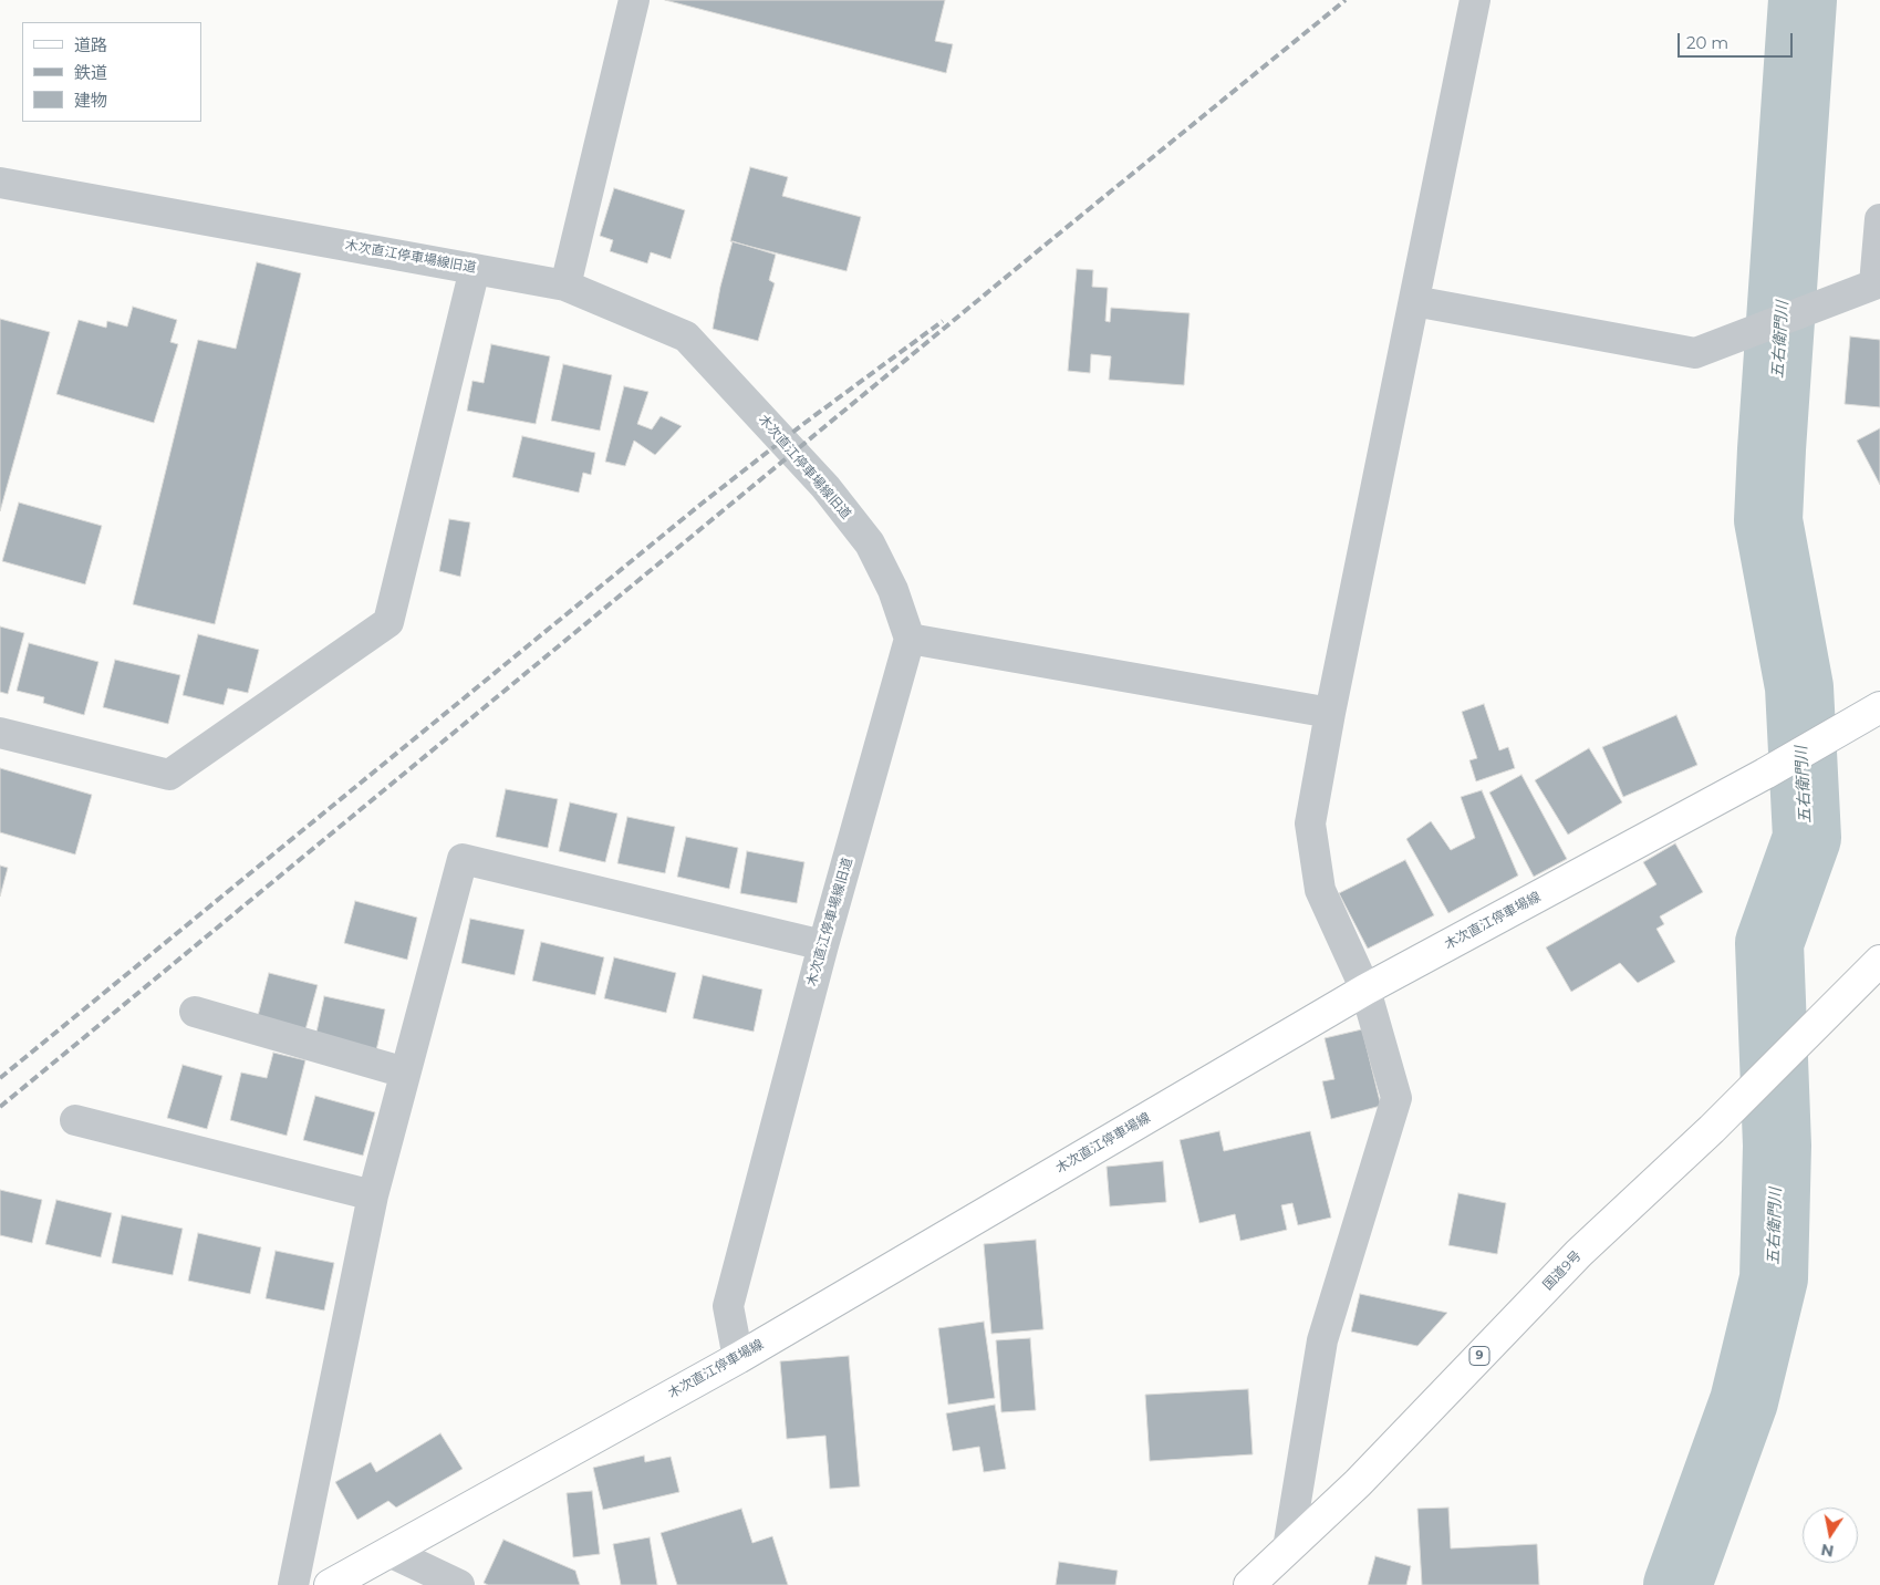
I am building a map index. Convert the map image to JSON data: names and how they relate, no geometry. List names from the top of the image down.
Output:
{
  "streets": {
    "main road": ["木次直江停車場線", "国道9号", "9"],
    "street": ["木次直江停車場線旧道"]
  },
  "crossings": [
    ["木次直江停車場線旧道", "木次直江停車場線"]
  ],
  "water": ["五右衛門川"],
  "legend": ["道路", "鉄道", "建物"],
  "scale_bar": "20 m",
  "north": "bottom"
}
